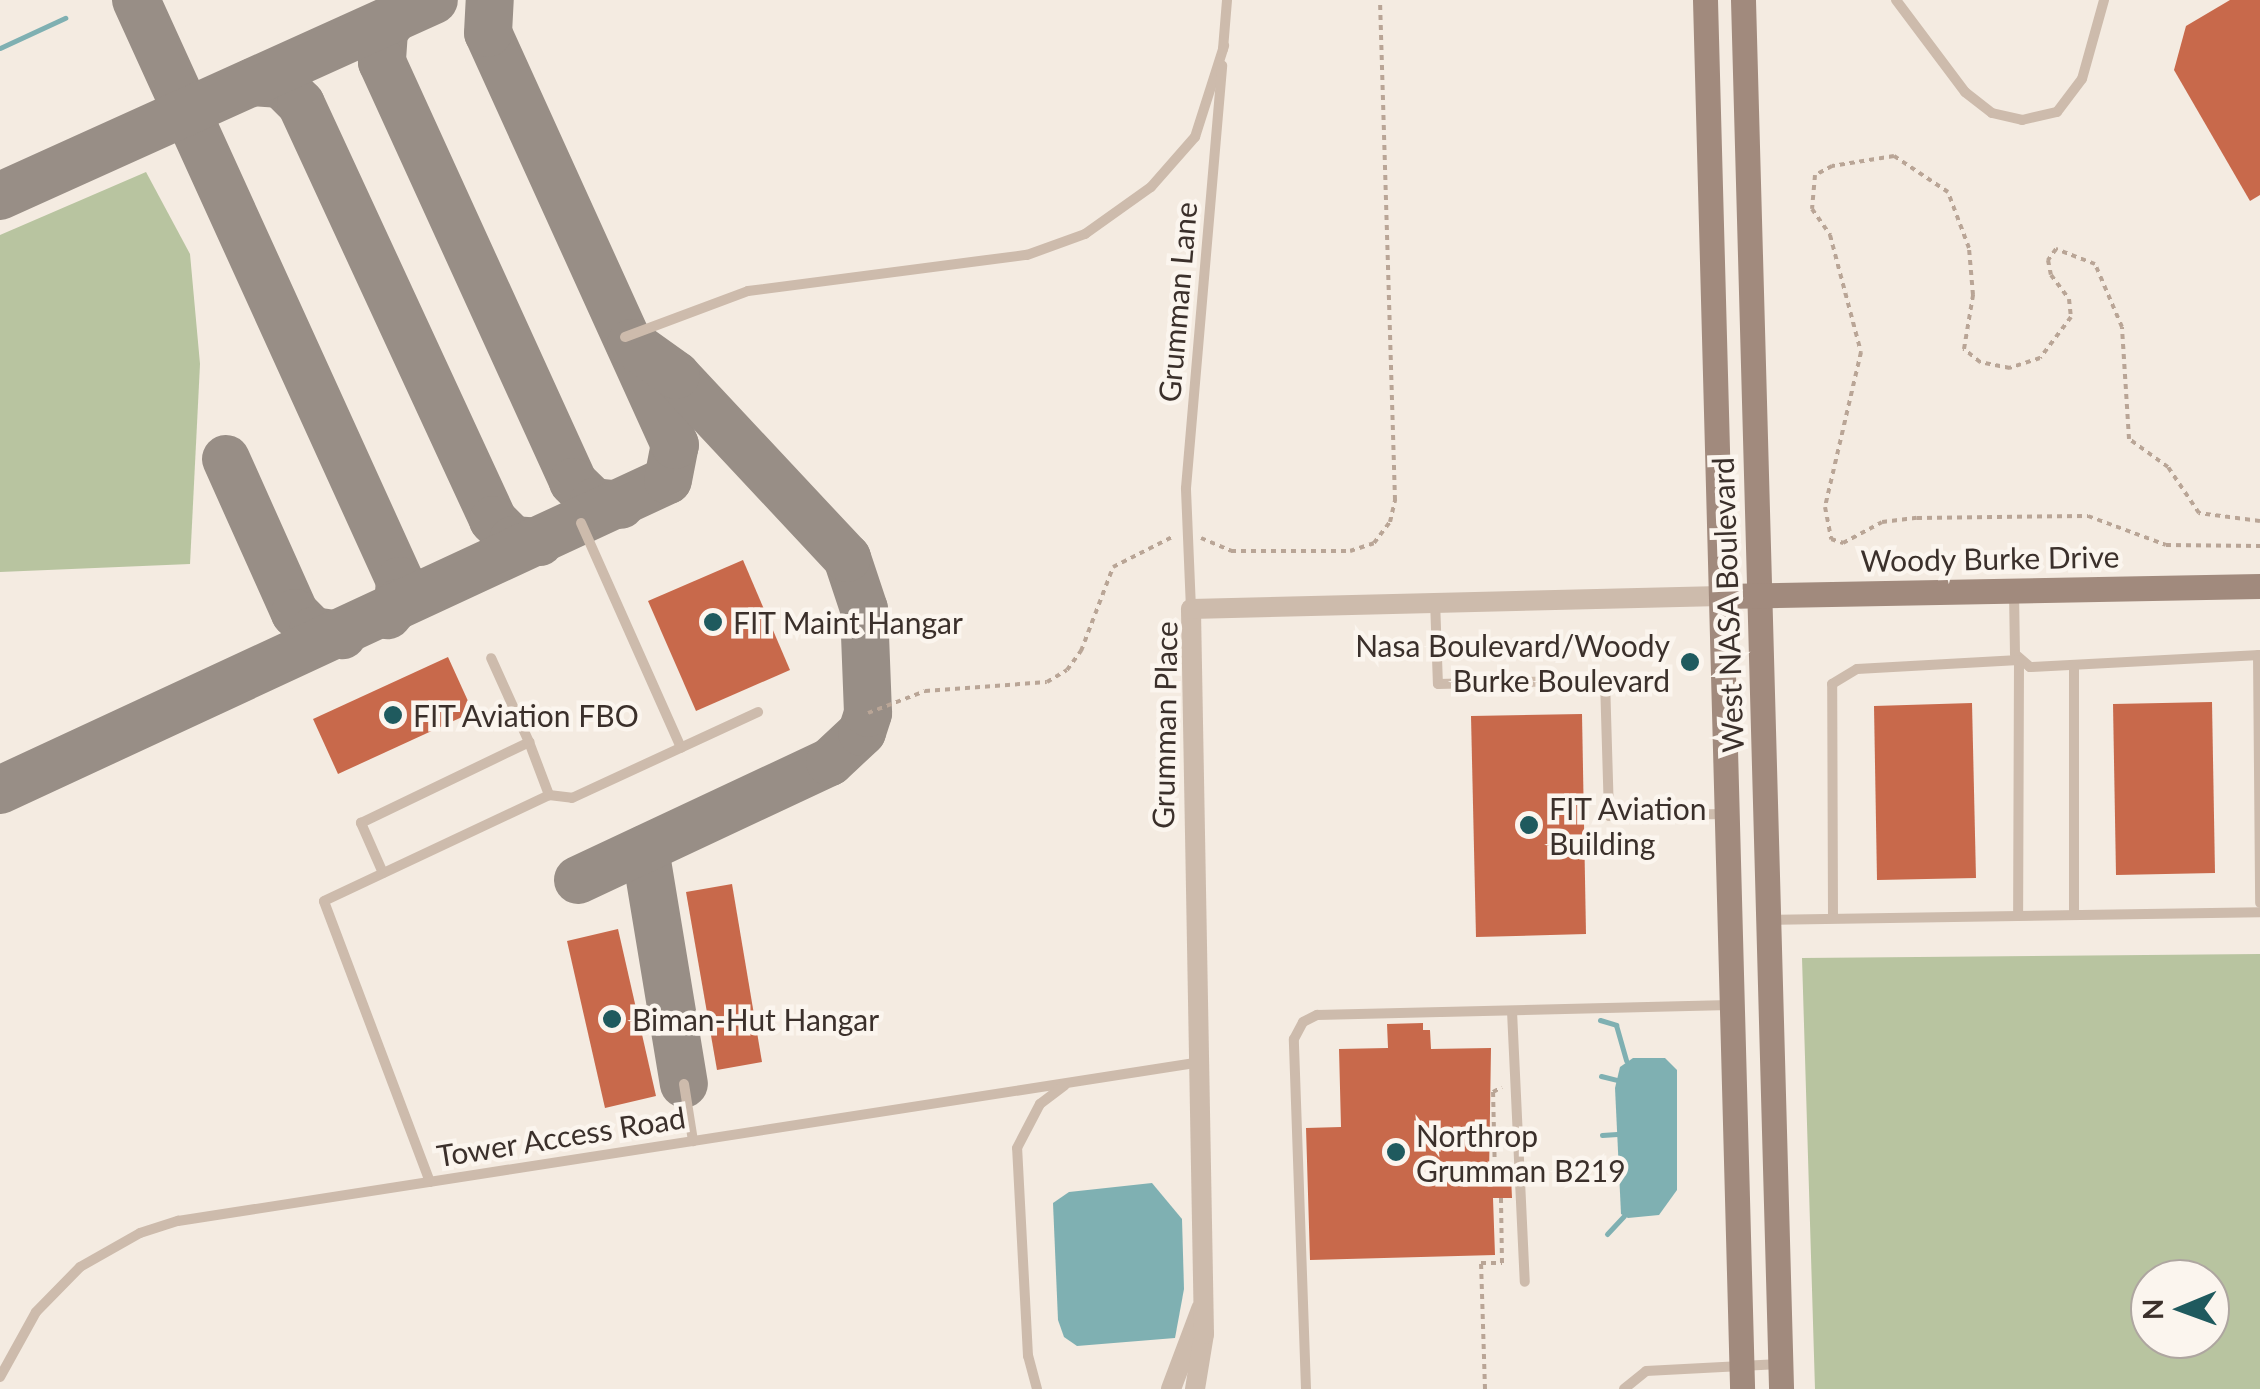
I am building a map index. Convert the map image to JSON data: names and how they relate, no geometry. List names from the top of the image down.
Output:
{
  "streets": {
    "main road": ["Woody Burke Drive", "West NASA Boulevard"],
    "street": ["Grumman Place"],
    "lane": ["Grumman Lane", "Tower Access Road"]
  },
  "crossings": [
    ["Grumman Lane", "Grumman Place"],
    ["Woody Burke Drive", "West NASA Boulevard"],
    ["Woody Burke Drive", "Grumman Place"],
    ["West NASA Boulevard", "Grumman Place"],
    ["Grumman Place", "Tower Access Road"]
  ],
  "places": [
    "FIT Maint Hangar",
    "Nasa Boulevard/Woody Burke Boulevard",
    "FIT Aviation FBO",
    "FIT Aviation Building",
    "Biman-Hut Hangar",
    "Northrop Grumman B219"
  ],
  "north": "left"
}
